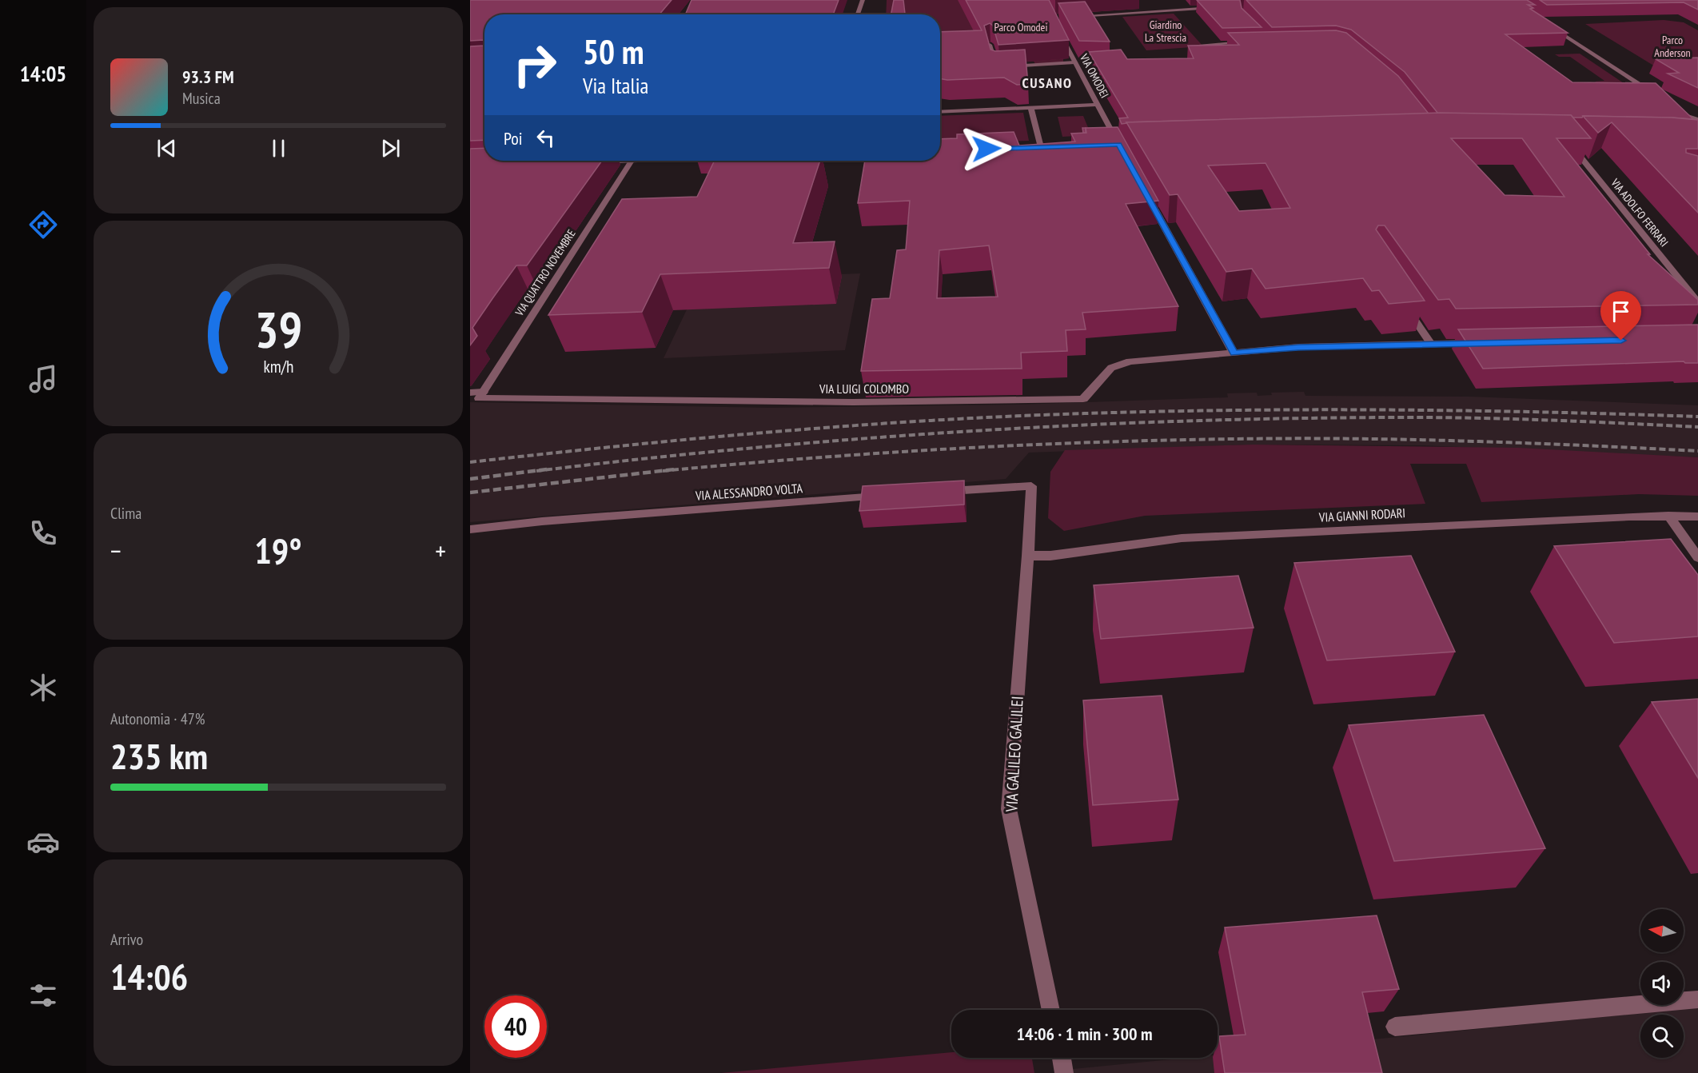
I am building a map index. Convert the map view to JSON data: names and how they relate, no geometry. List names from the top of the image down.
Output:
{
  "streets": {
    "street": [
      "VIA OMODEI",
      "VIA ADOLFO FERRARI",
      "VIA QUATTRO NOVEMBRE",
      "VIA LUIGI COLOMBO",
      "VIA ALESSANDRO VOLTA",
      "VIA GIANNI RODARI",
      "VIA GALILEO GALILEI"
    ]
  },
  "crossings": [
    ["VIA QUATTRO NOVEMBRE", "VIA LUIGI COLOMBO"],
    ["VIA GIANNI RODARI", "VIA GALILEO GALILEI"]
  ],
  "districts": ["CUSANO"],
  "parks": ["Giardino La Strescia", "Parco Omodei", "Parco Anderson"],
  "north": "left",
  "page": {
    "tabs": "14:05",
    "turn": ["50 m", "Via Italia"],
    "song": ["93.3 FM", "Musica"],
    "then": "Poi",
    "tile": [
      "Clima",
      ["Autonomia · 47%", "235 km"],
      ["Arrivo", "14:06"]
    ],
    "heat": ["−", "19°", "+"],
    "limit": "40",
    "trip": "14:06 · 1 min · 300 m",
    "gauge": ["39", "km/h"]
  }
}
